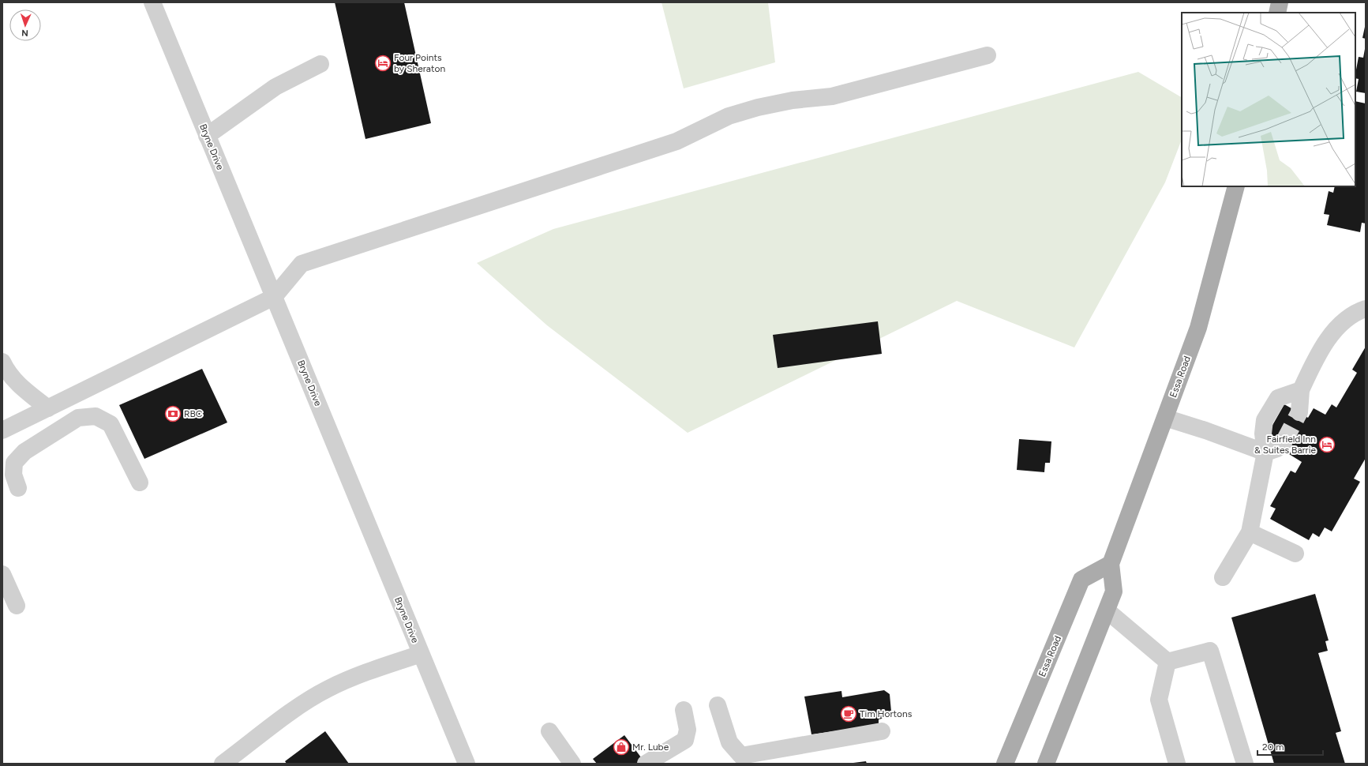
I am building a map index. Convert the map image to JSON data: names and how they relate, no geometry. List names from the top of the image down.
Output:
{
  "streets": {
    "main road": ["Essa Road"],
    "street": ["Bryne Drive"]
  },
  "places": {
    "hotel": ["Four Points by Sheraton", "Fairfield Inn & Suites Barrie"],
    "bank": ["RBC"],
    "cafe": ["Tim Hortons"],
    "shop": ["Mr. Lube"]
  },
  "scale_bar": "20 m",
  "north": "bottom"
}
